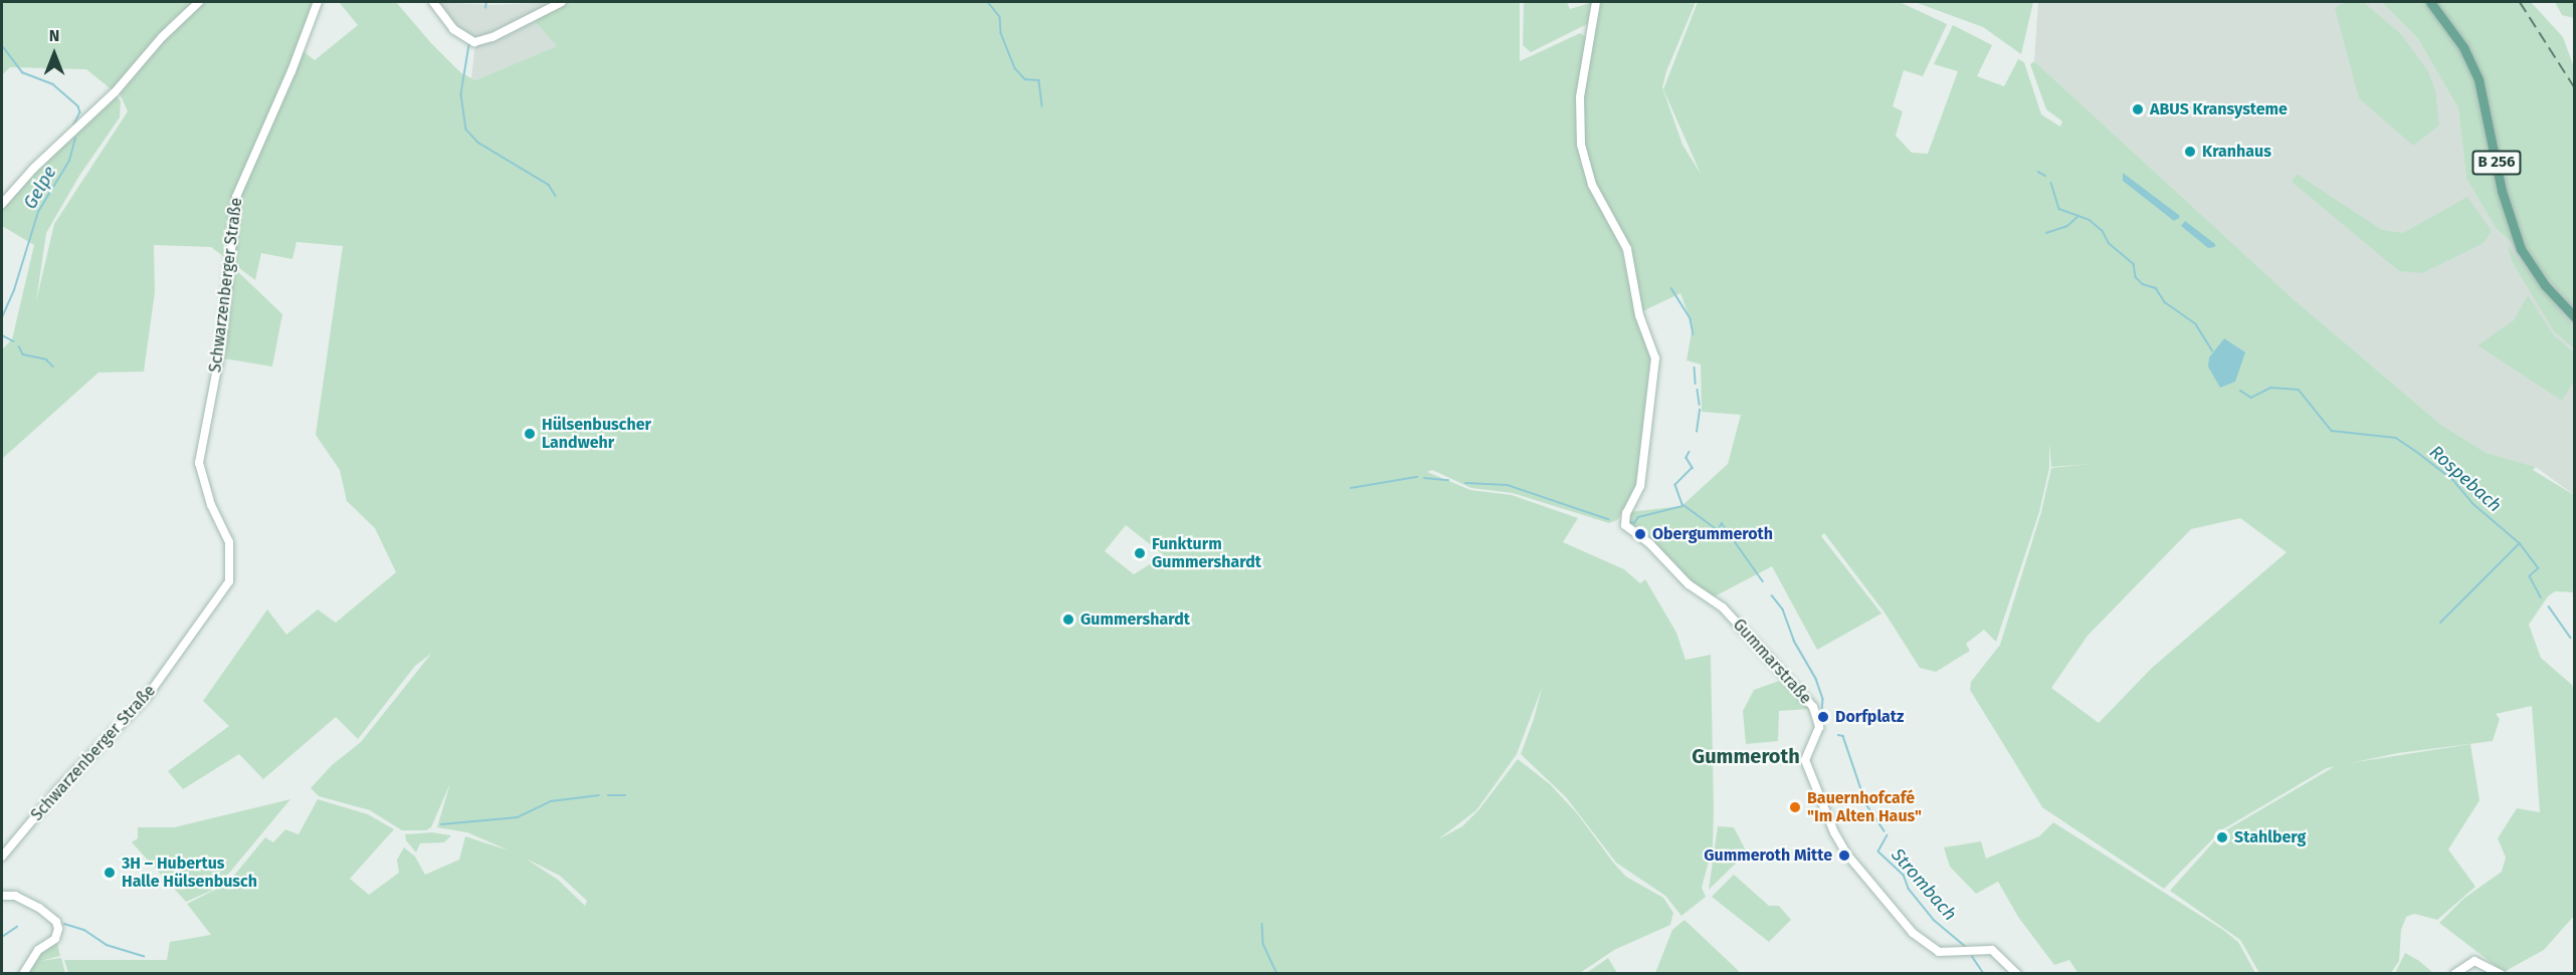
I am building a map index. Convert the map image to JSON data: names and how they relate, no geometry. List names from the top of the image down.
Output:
{
  "streets": {
    "main road": ["B 256", "Schwarzenberger Straße", "Gummarstraße"]
  },
  "districts": ["Gummeroth"],
  "water": ["Gelpe", "Rospebach", "Strombach"],
  "places": [
    "ABUS Kransysteme",
    "Kranhaus",
    "Hülsenbuscher Landwehr",
    "Obergummeroth",
    "Funkturm Gummershardt",
    "Gummershardt",
    "Dorfplatz",
    "Bauernhofcafé \"Im Alten Haus\"",
    "Stahlberg",
    "Gummeroth Mitte",
    "3H – Hubertus Halle Hülsenbusch"
  ],
  "north": "top"
}
